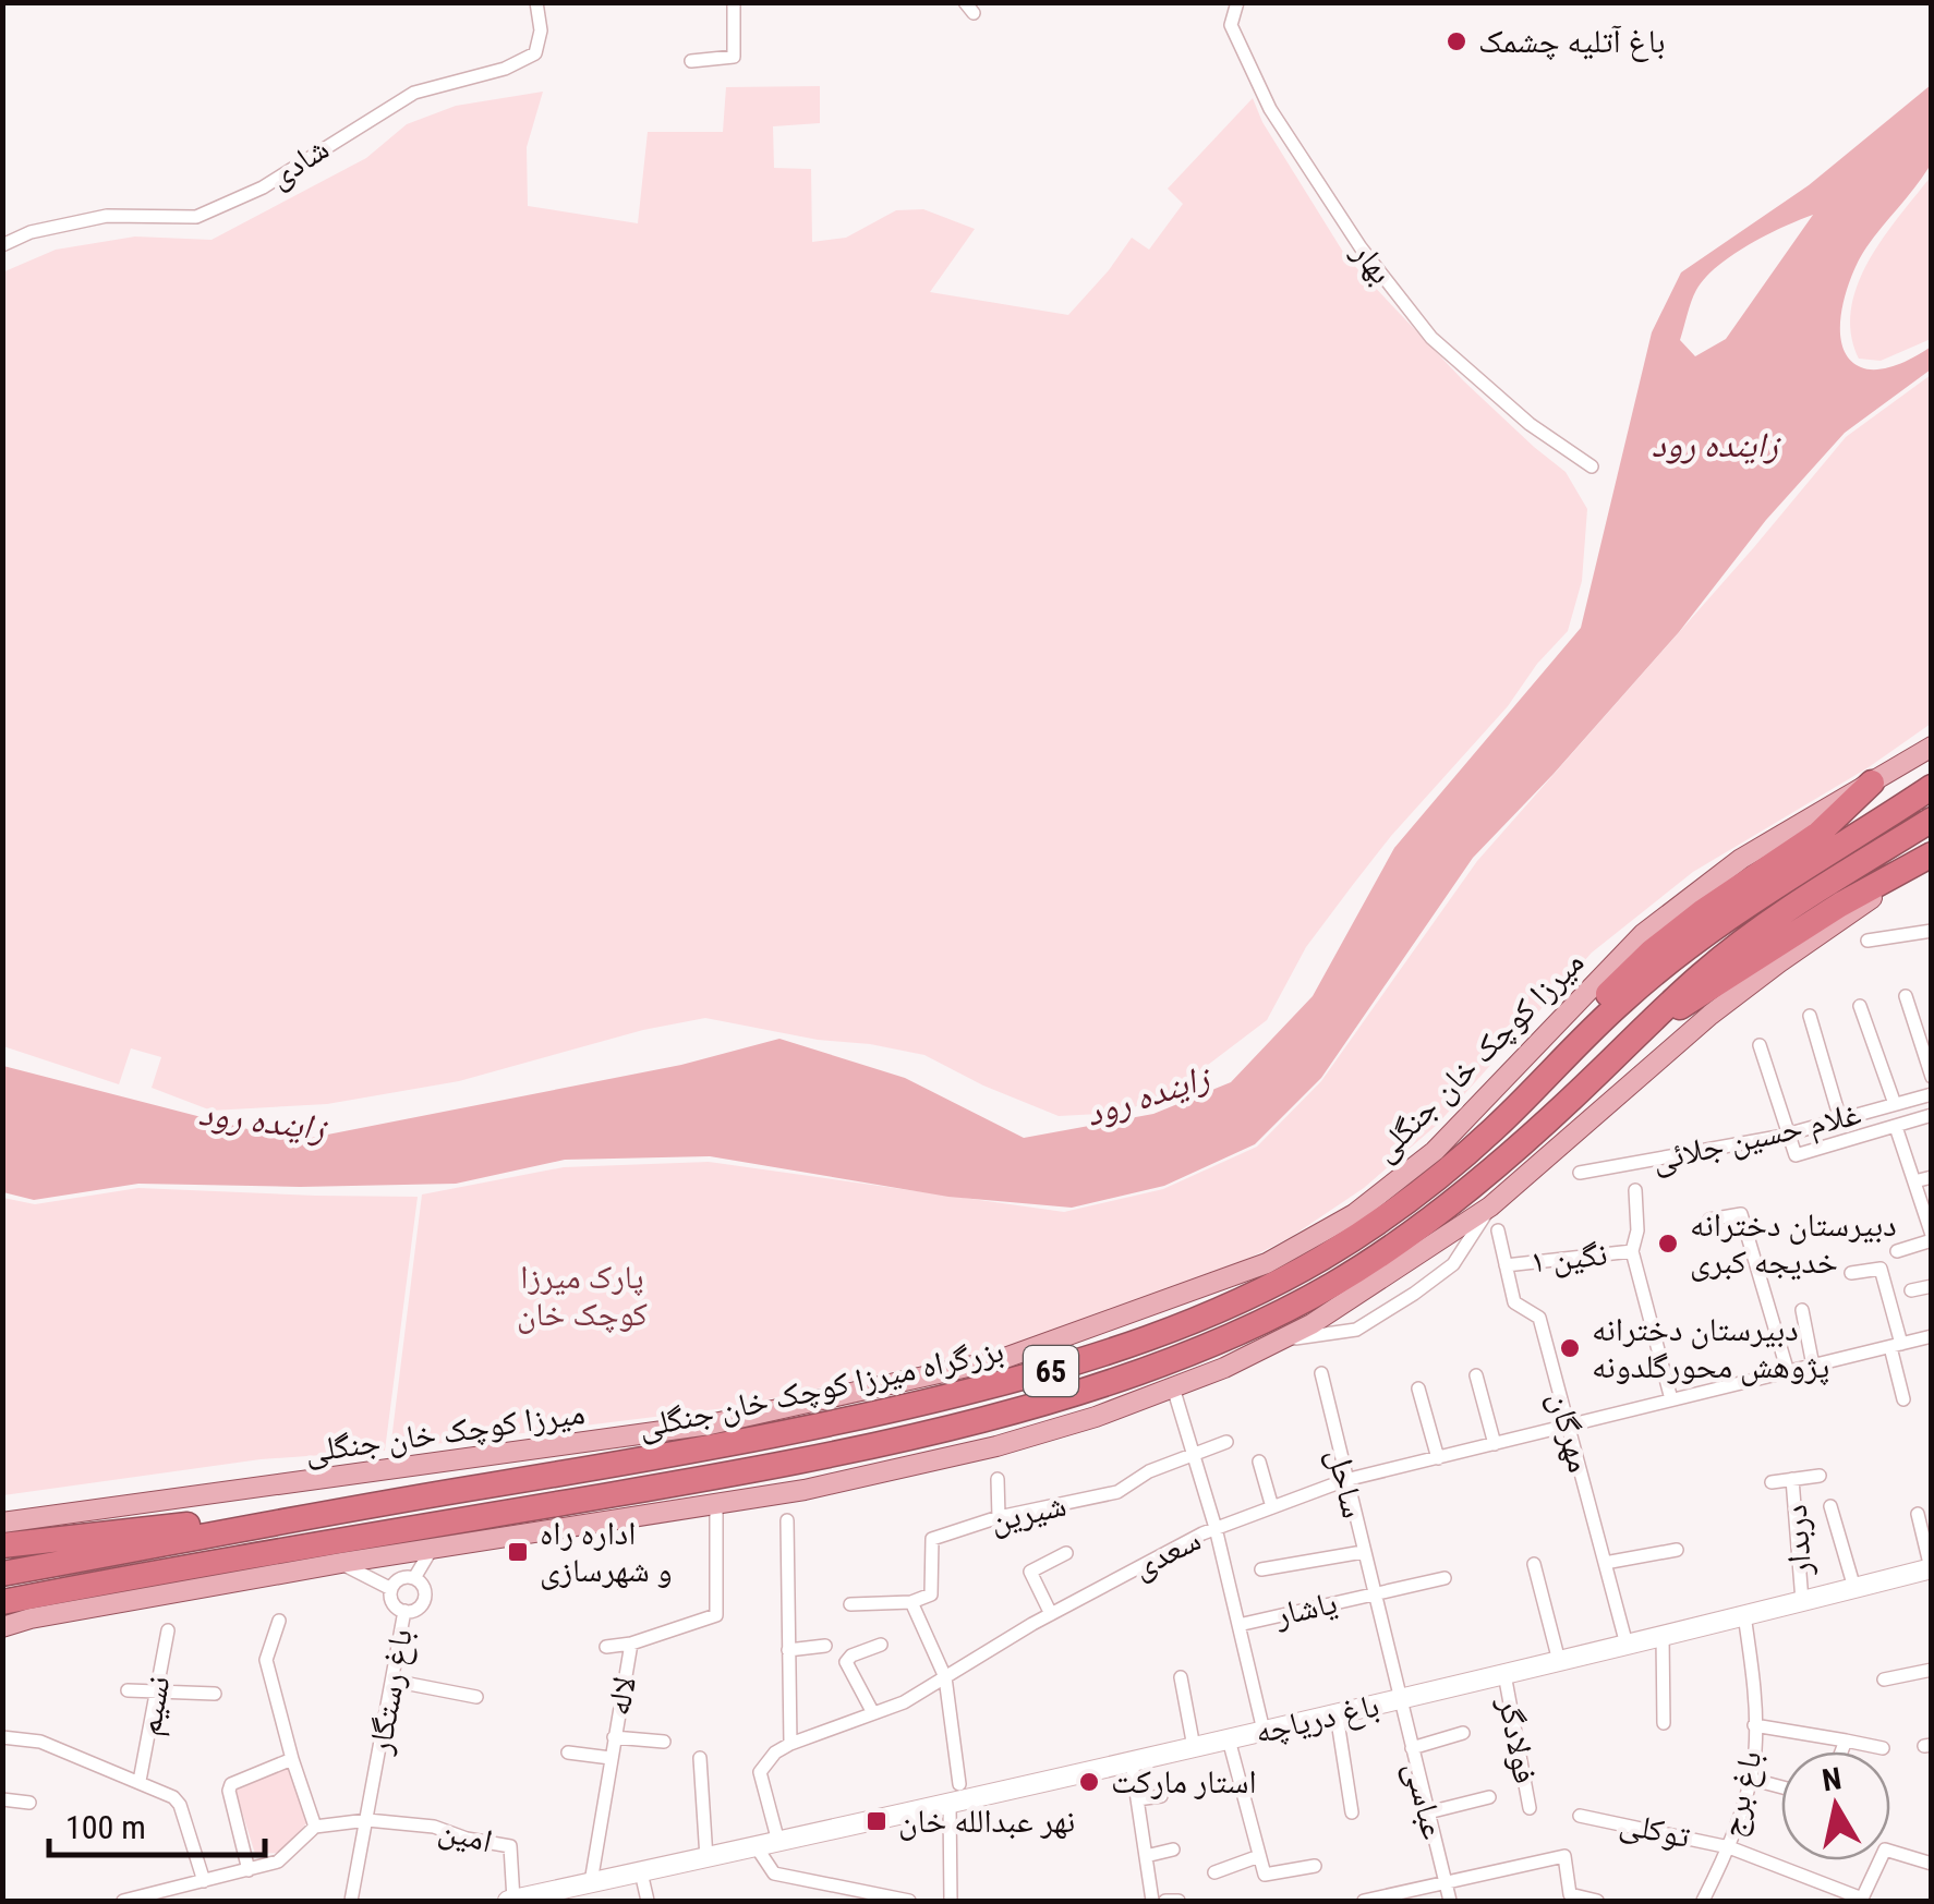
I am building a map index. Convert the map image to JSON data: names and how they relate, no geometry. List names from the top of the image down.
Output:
{
  "streets": {
    "highway": ["65", "بزرگراه میرزا کوچک خان جنگلی"],
    "main road": ["میرزا کوچک خان جنگلی"],
    "street": [
      "شادی",
      "بهار",
      "غلام حسین جلائی",
      "نگین ۱",
      "مهرگان",
      "ساحل",
      "شیرین",
      "دربدار",
      "سعدی",
      "یاشار",
      "باغ رستگار",
      "لاله",
      "نسیم",
      "باغ دریاچه",
      "فولادگر",
      "باغ برج",
      "عباسی",
      "توکلی",
      "امین"
    ]
  },
  "crossings": [
    ["نگین ۱", "مهرگان"],
    ["مهرگان", "سعدی"],
    ["مهرگان", "باغ دریاچه"],
    ["ساحل", "سعدی"],
    ["ساحل", "یاشار"],
    ["ساحل", "باغ دریاچه"],
    ["ساحل", "عباسی"],
    ["دربدار", "باغ دریاچه"],
    ["باغ رستگار", "امین"],
    ["لاله", "باغ دریاچه"],
    ["باغ دریاچه", "فولادگر"],
    ["باغ دریاچه", "باغ برج"],
    ["باغ دریاچه", "عباسی"],
    ["باغ دریاچه", "امین"],
    ["باغ برج", "توکلی"]
  ],
  "water": ["زاینده رود"],
  "parks": ["پارک میرزا کوچک خان"],
  "places": {
    "other": [
      "باغ آتلیه چشمک",
      "دبیرستان دخترانه خدیجه کبری",
      "دبیرستان دخترانه پژوهش محورگلدونه",
      "استار مارکت"
    ],
    "transit": ["اداره راه و شهرسازی", "نهر عبدالله خان"]
  },
  "scale_bar": "100 m",
  "north": "top"
}
